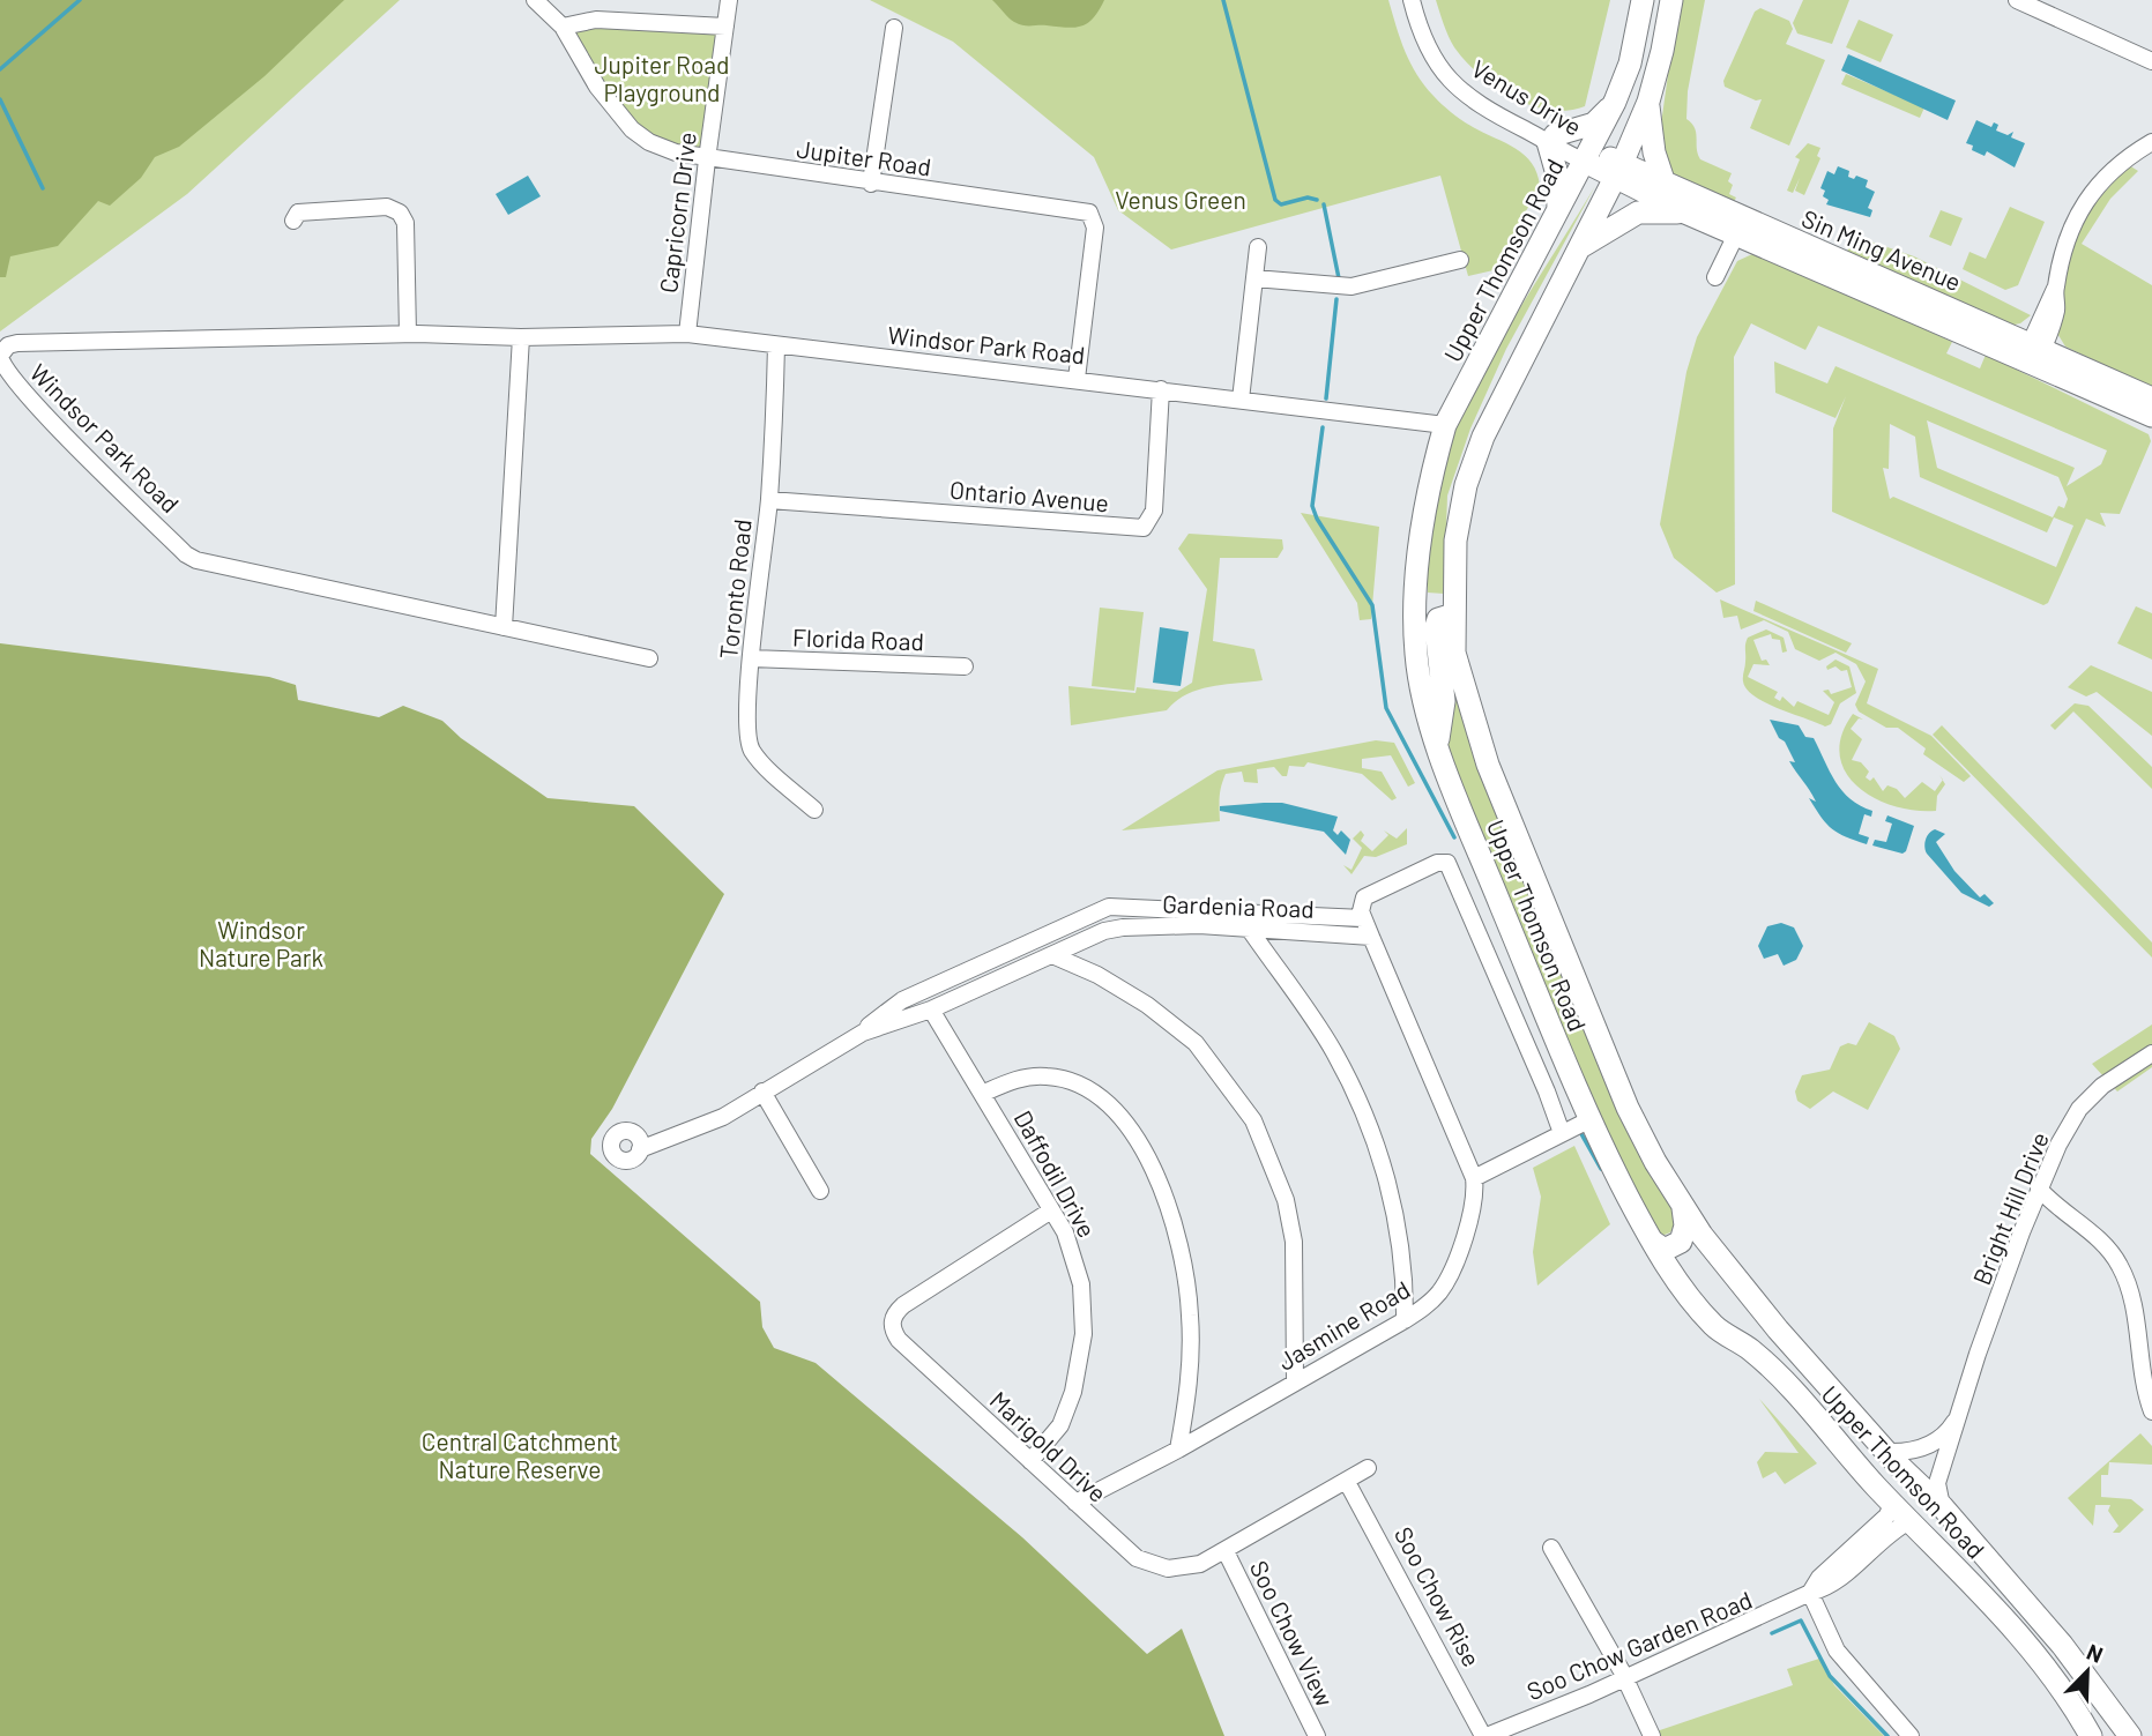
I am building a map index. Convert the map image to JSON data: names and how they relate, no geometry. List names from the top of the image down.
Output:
{
  "streets": {
    "main road": ["Venus Drive", "Sin Ming Avenue", "Upper Thomson Road"],
    "street": [
      "Jupiter Road",
      "Capricorn Drive",
      "Windsor Park Road",
      "Ontario Avenue",
      "Toronto Road",
      "Florida Road",
      "Gardenia Road",
      "Daffodil Drive",
      "Bright Hill Drive",
      "Jasmine Road",
      "Marigold Drive",
      "Soo Chow Rise",
      "Soo Chow View",
      "Soo Chow Garden Road"
    ]
  },
  "crossings": [
    ["Venus Drive", "Sin Ming Avenue"],
    ["Venus Drive", "Upper Thomson Road"],
    ["Jupiter Road", "Capricorn Drive"],
    ["Jupiter Road", "Windsor Park Road"],
    ["Capricorn Drive", "Windsor Park Road"],
    ["Sin Ming Avenue", "Upper Thomson Road"],
    ["Upper Thomson Road", "Windsor Park Road"],
    ["Upper Thomson Road", "Bright Hill Drive"],
    ["Upper Thomson Road", "Soo Chow Garden Road"],
    ["Windsor Park Road", "Ontario Avenue"],
    ["Windsor Park Road", "Toronto Road"],
    ["Ontario Avenue", "Toronto Road"],
    ["Toronto Road", "Florida Road"],
    ["Gardenia Road", "Daffodil Drive"],
    ["Daffodil Drive", "Marigold Drive"],
    ["Jasmine Road", "Marigold Drive"],
    ["Marigold Drive", "Soo Chow Rise"],
    ["Marigold Drive", "Soo Chow View"],
    ["Soo Chow Rise", "Soo Chow Garden Road"]
  ],
  "parks": [
    "Jupiter Road Playground",
    "Venus Green",
    "Windsor Nature Park",
    "Central Catchment Nature Reserve"
  ],
  "north": "top right"
}
